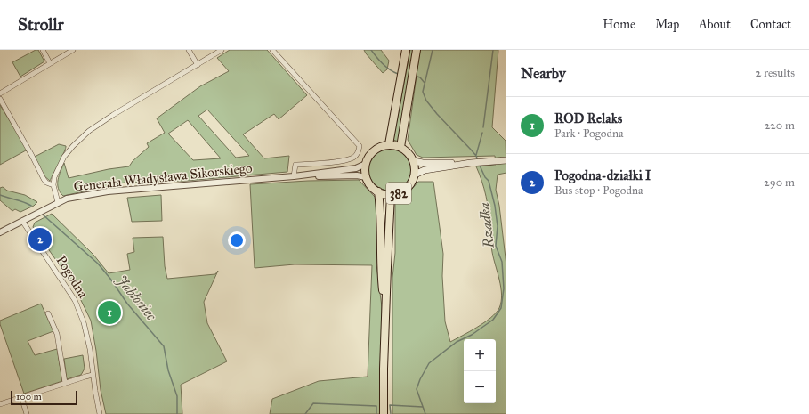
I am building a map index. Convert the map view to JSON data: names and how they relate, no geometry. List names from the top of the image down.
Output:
{
  "streets": {
    "main road": ["382"],
    "street": ["Generała Władysława Sikorskiego", "Pogodna"]
  },
  "crossings": [
    ["Generała Władysława Sikorskiego", "382"],
    ["Generała Władysława Sikorskiego", "Pogodna"]
  ],
  "water": ["Rzadka", "Jabłoniec"],
  "scale_bar": "100 m",
  "page": {
    "header": "Strollr",
    "nav": [
      "Home",
      "Map",
      "About",
      "Contact"
    ],
    "heading": ["Nearby", "2 results"],
    "list": [
      {
        "mark": "1",
        "name": "ROD Relaks",
        "note": "Park · Pogodna",
        "value": "220 m"
      },
      {
        "mark": "2",
        "name": "Pogodna-działki I",
        "note": "Bus stop · Pogodna",
        "value": "290 m"
      }
    ],
    "pins": ["2", "1"],
    "map_buttons": ["+", "−"],
    "scale": "100 m"
  }
}
